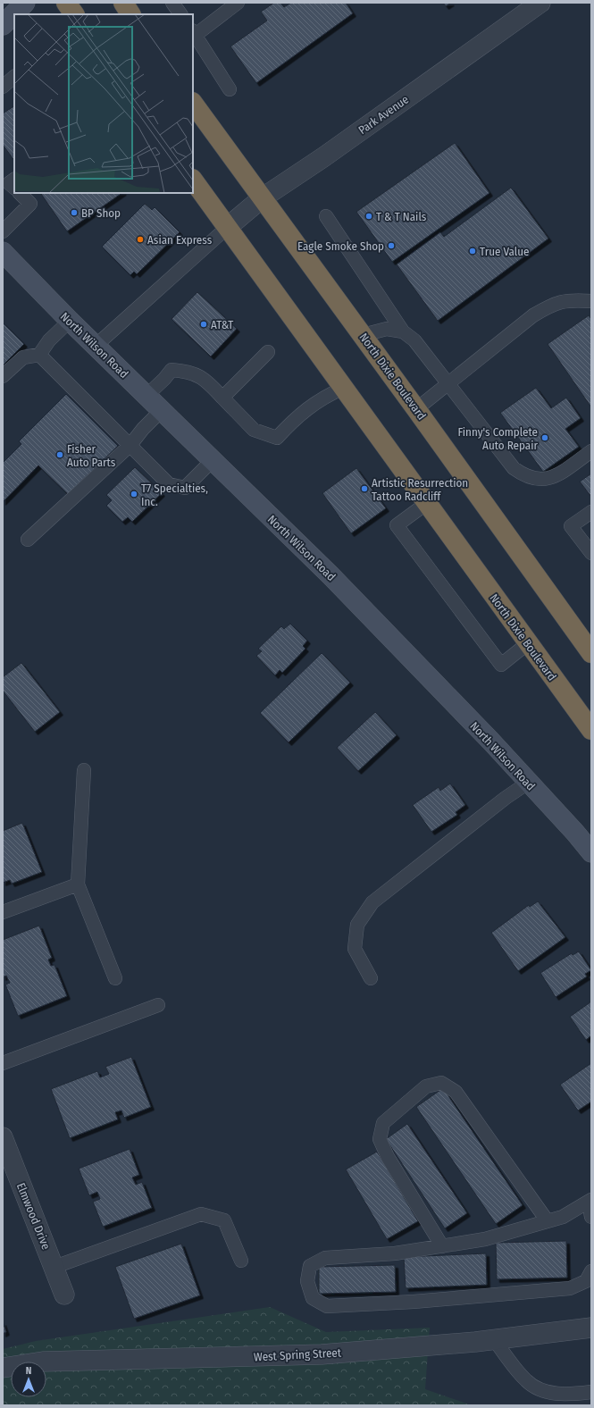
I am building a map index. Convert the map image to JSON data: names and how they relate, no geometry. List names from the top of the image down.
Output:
{
  "streets": {
    "highway": ["North Dixie Boulevard"],
    "main road": ["North Wilson Road"],
    "street": ["Park Avenue", "Elmwood Drive", "West Spring Street"]
  },
  "crossings": [
    ["Park Avenue", "North Dixie Boulevard"]
  ],
  "places": [
    "BP Shop",
    "T & T Nails",
    "Asian Express",
    "Eagle Smoke Shop",
    "True Value",
    "AT&T",
    "Finny's Complete Auto Repair",
    "Fisher Auto Parts",
    "Artistic Resurrection Tattoo Radcliff",
    "T7 Specialties, Inc."
  ],
  "north": "top"
}
